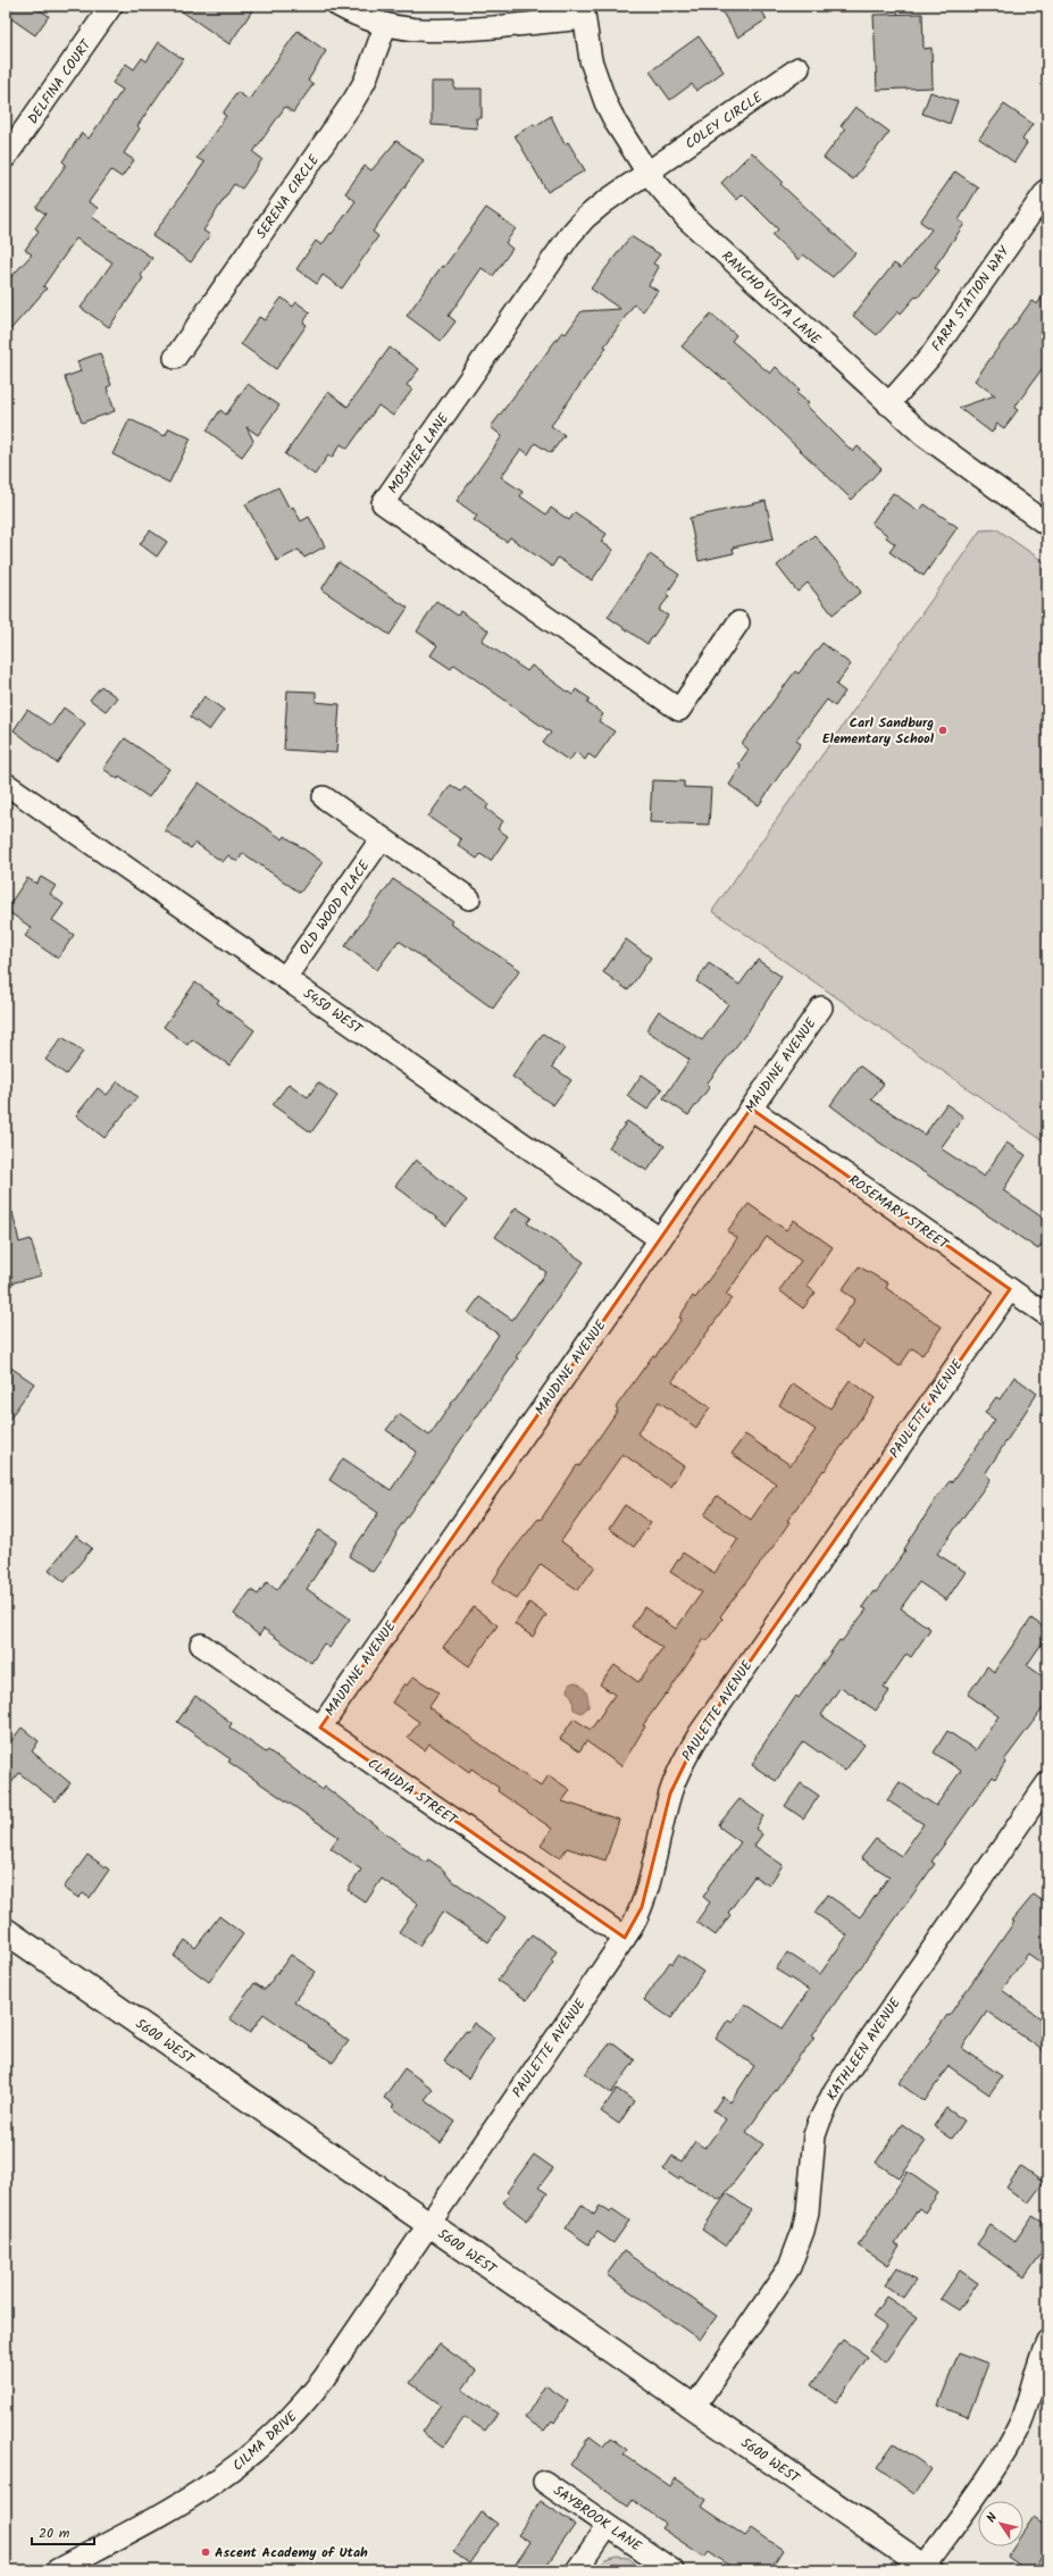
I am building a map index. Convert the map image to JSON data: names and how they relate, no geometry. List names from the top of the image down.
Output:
{
  "streets": {
    "main road": ["5600 WEST"],
    "street": [
      "DELFINA COURT",
      "COLEY CIRCLE",
      "SERENA CIRCLE",
      "RANCHO VISTA LANE",
      "FARM STATION WAY",
      "MOSHIER LANE",
      "OLD WOOD PLACE",
      "5450 WEST",
      "MAUDINE AVENUE",
      "ROSEMARY STREET",
      "PAULETTE AVENUE",
      "CLAUDIA STREET",
      "KATHLEEN AVENUE",
      "CILMA DRIVE",
      "SAYBROOK LANE"
    ]
  },
  "crossings": [
    ["COLEY CIRCLE", "RANCHO VISTA LANE"],
    ["COLEY CIRCLE", "MOSHIER LANE"],
    ["RANCHO VISTA LANE", "FARM STATION WAY"],
    ["RANCHO VISTA LANE", "MOSHIER LANE"],
    ["OLD WOOD PLACE", "5450 WEST"],
    ["5450 WEST", "MAUDINE AVENUE"],
    ["MAUDINE AVENUE", "ROSEMARY STREET"],
    ["MAUDINE AVENUE", "CLAUDIA STREET"],
    ["ROSEMARY STREET", "PAULETTE AVENUE"],
    ["PAULETTE AVENUE", "CLAUDIA STREET"],
    ["PAULETTE AVENUE", "5600 WEST"],
    ["PAULETTE AVENUE", "CILMA DRIVE"],
    ["5600 WEST", "KATHLEEN AVENUE"],
    ["5600 WEST", "CILMA DRIVE"]
  ],
  "places": ["Carl Sandburg Elementary School", "Ascent Academy of Utah"],
  "scale_bar": "20 m",
  "north": "top left"
}
